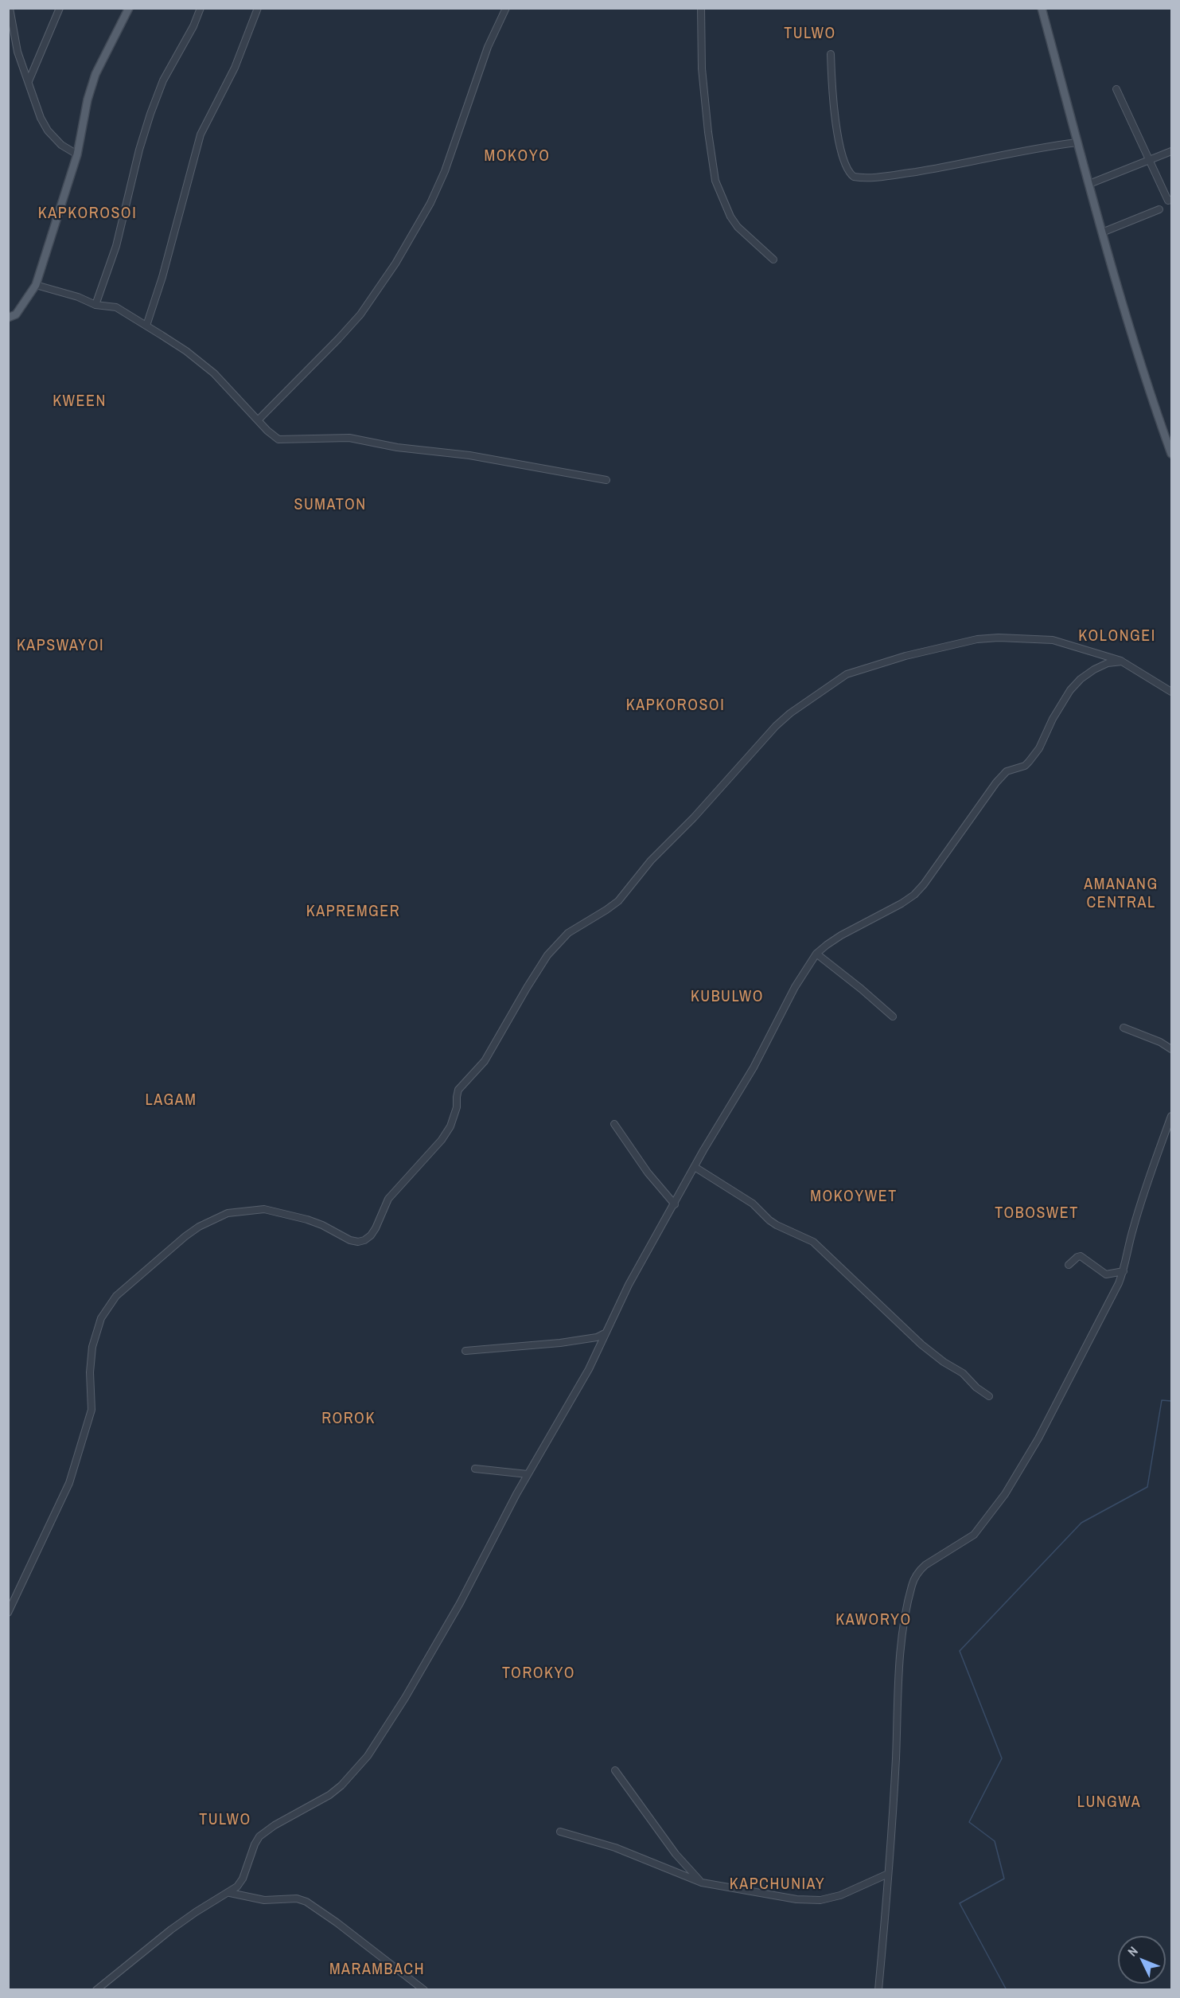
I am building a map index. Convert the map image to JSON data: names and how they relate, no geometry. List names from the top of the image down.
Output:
{
  "districts": [
    "TULWO",
    "MOKOYO",
    "KAPKOROSOI",
    "KWEEN",
    "SUMATON",
    "KOLONGEI",
    "KAPSWAYOI",
    "KAPKOROSOI",
    "AMANANG CENTRAL",
    "KAPREMGER",
    "KUBULWO",
    "LAGAM",
    "MOKOYWET",
    "TOBOSWET",
    "ROROK",
    "KAWORYO",
    "TOROKYO",
    "LUNGWA",
    "TULWO",
    "KAPCHUNIAY",
    "MARAMBACH"
  ],
  "north": "top left"
}
